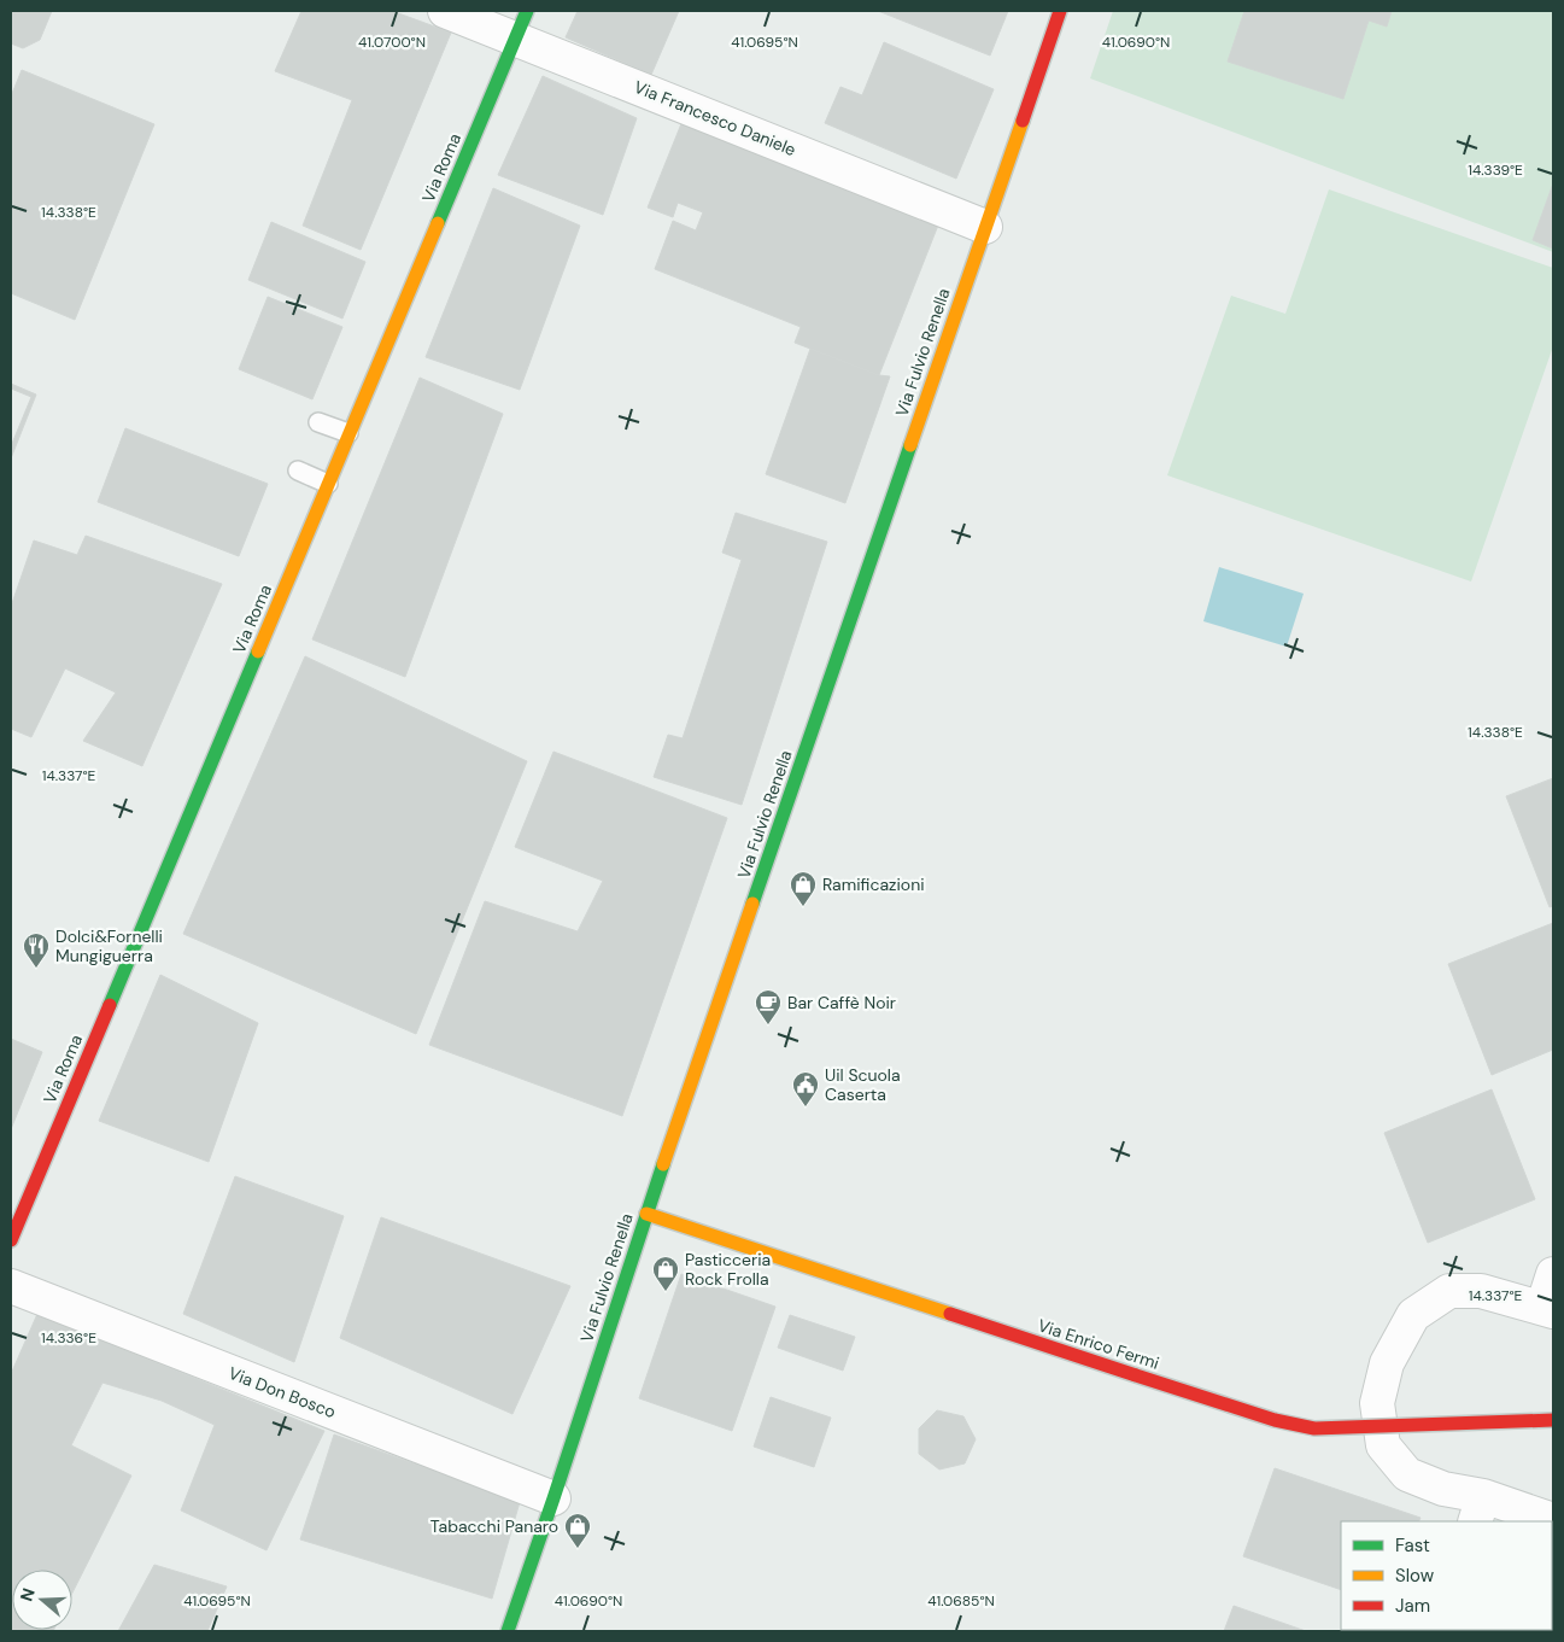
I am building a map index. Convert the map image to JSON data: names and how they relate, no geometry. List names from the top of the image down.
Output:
{
  "streets": {
    "main road": ["Via Roma", "Via Fulvio Renella", "Via Enrico Fermi"],
    "street": ["Via Francesco Daniele", "Via Don Bosco"]
  },
  "crossings": [
    ["Via Francesco Daniele", "Via Roma"],
    ["Via Francesco Daniele", "Via Fulvio Renella"],
    ["Via Fulvio Renella", "Via Enrico Fermi"],
    ["Via Fulvio Renella", "Via Don Bosco"]
  ],
  "places": {
    "shop": ["Ramificazioni", "Pasticceria Rock Frolla", "Tabacchi Panaro"],
    "restaurant": ["Dolci&Fornelli Mungiguerra"],
    "cafe": ["Bar Caffè Noir"],
    "public building": ["Uil Scuola Caserta"]
  },
  "legend": ["Fast", "Slow", "Jam"],
  "north": "left",
  "coordinates": [
    "41.0700°N",
    "41.0695°N",
    "41.0690°N",
    "14.339°E",
    "14.338°E",
    "14.337°E",
    "14.336°E",
    "41.0685°N"
  ]
}
